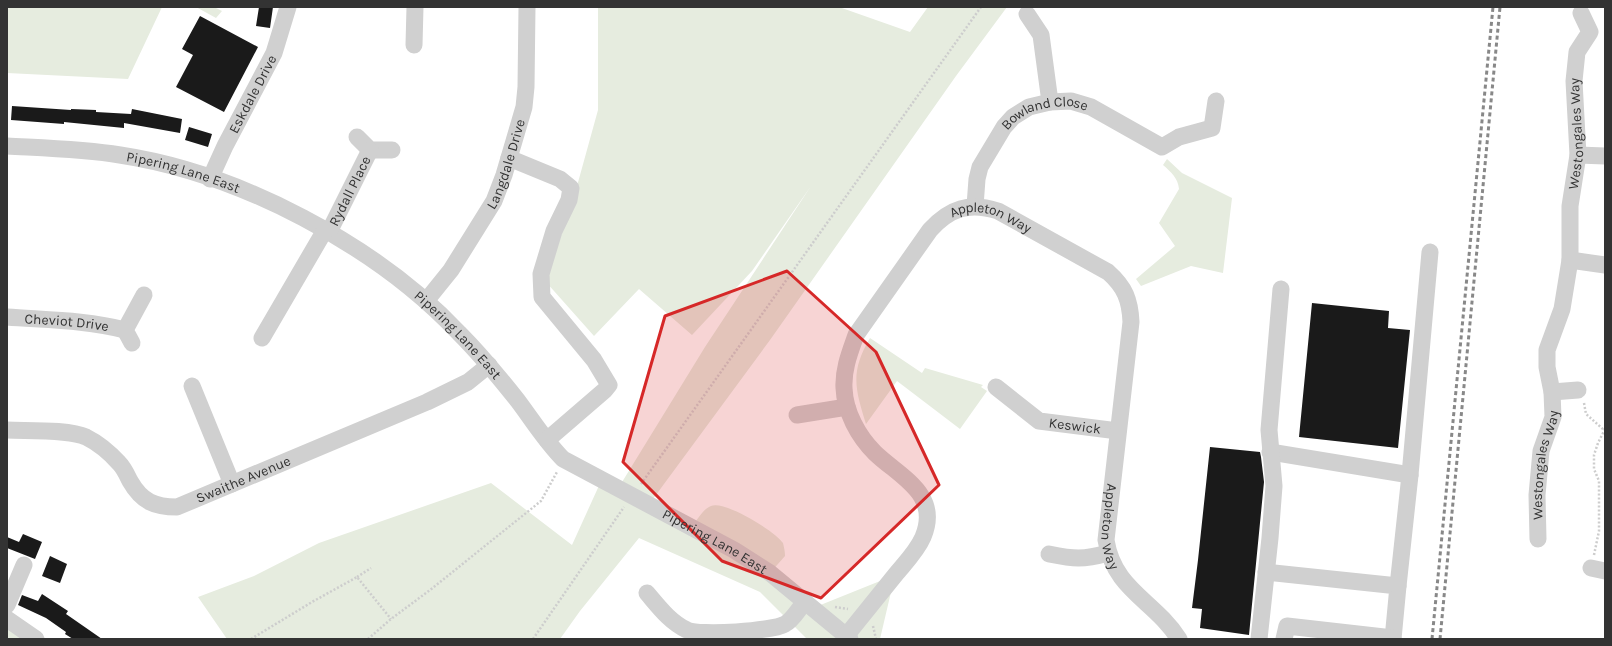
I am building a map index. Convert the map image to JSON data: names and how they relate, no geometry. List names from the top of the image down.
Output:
{
  "streets": {
    "street": [
      "Eskdale Drive",
      "Bowland Close",
      "Westongales Way",
      "Langdale Drive",
      "Pipering Lane East",
      "Rydall Place",
      "Appleton Way",
      "Cheviot Drive",
      "Keswick",
      "Swaithe Avenue"
    ]
  },
  "crossings": [
    ["Eskdale Drive", "Pipering Lane East"],
    ["Bowland Close", "Appleton Way"],
    ["Langdale Drive", "Pipering Lane East"],
    ["Pipering Lane East", "Rydall Place"],
    ["Pipering Lane East", "Appleton Way"],
    ["Pipering Lane East", "Swaithe Avenue"],
    ["Appleton Way", "Keswick"]
  ]
}
